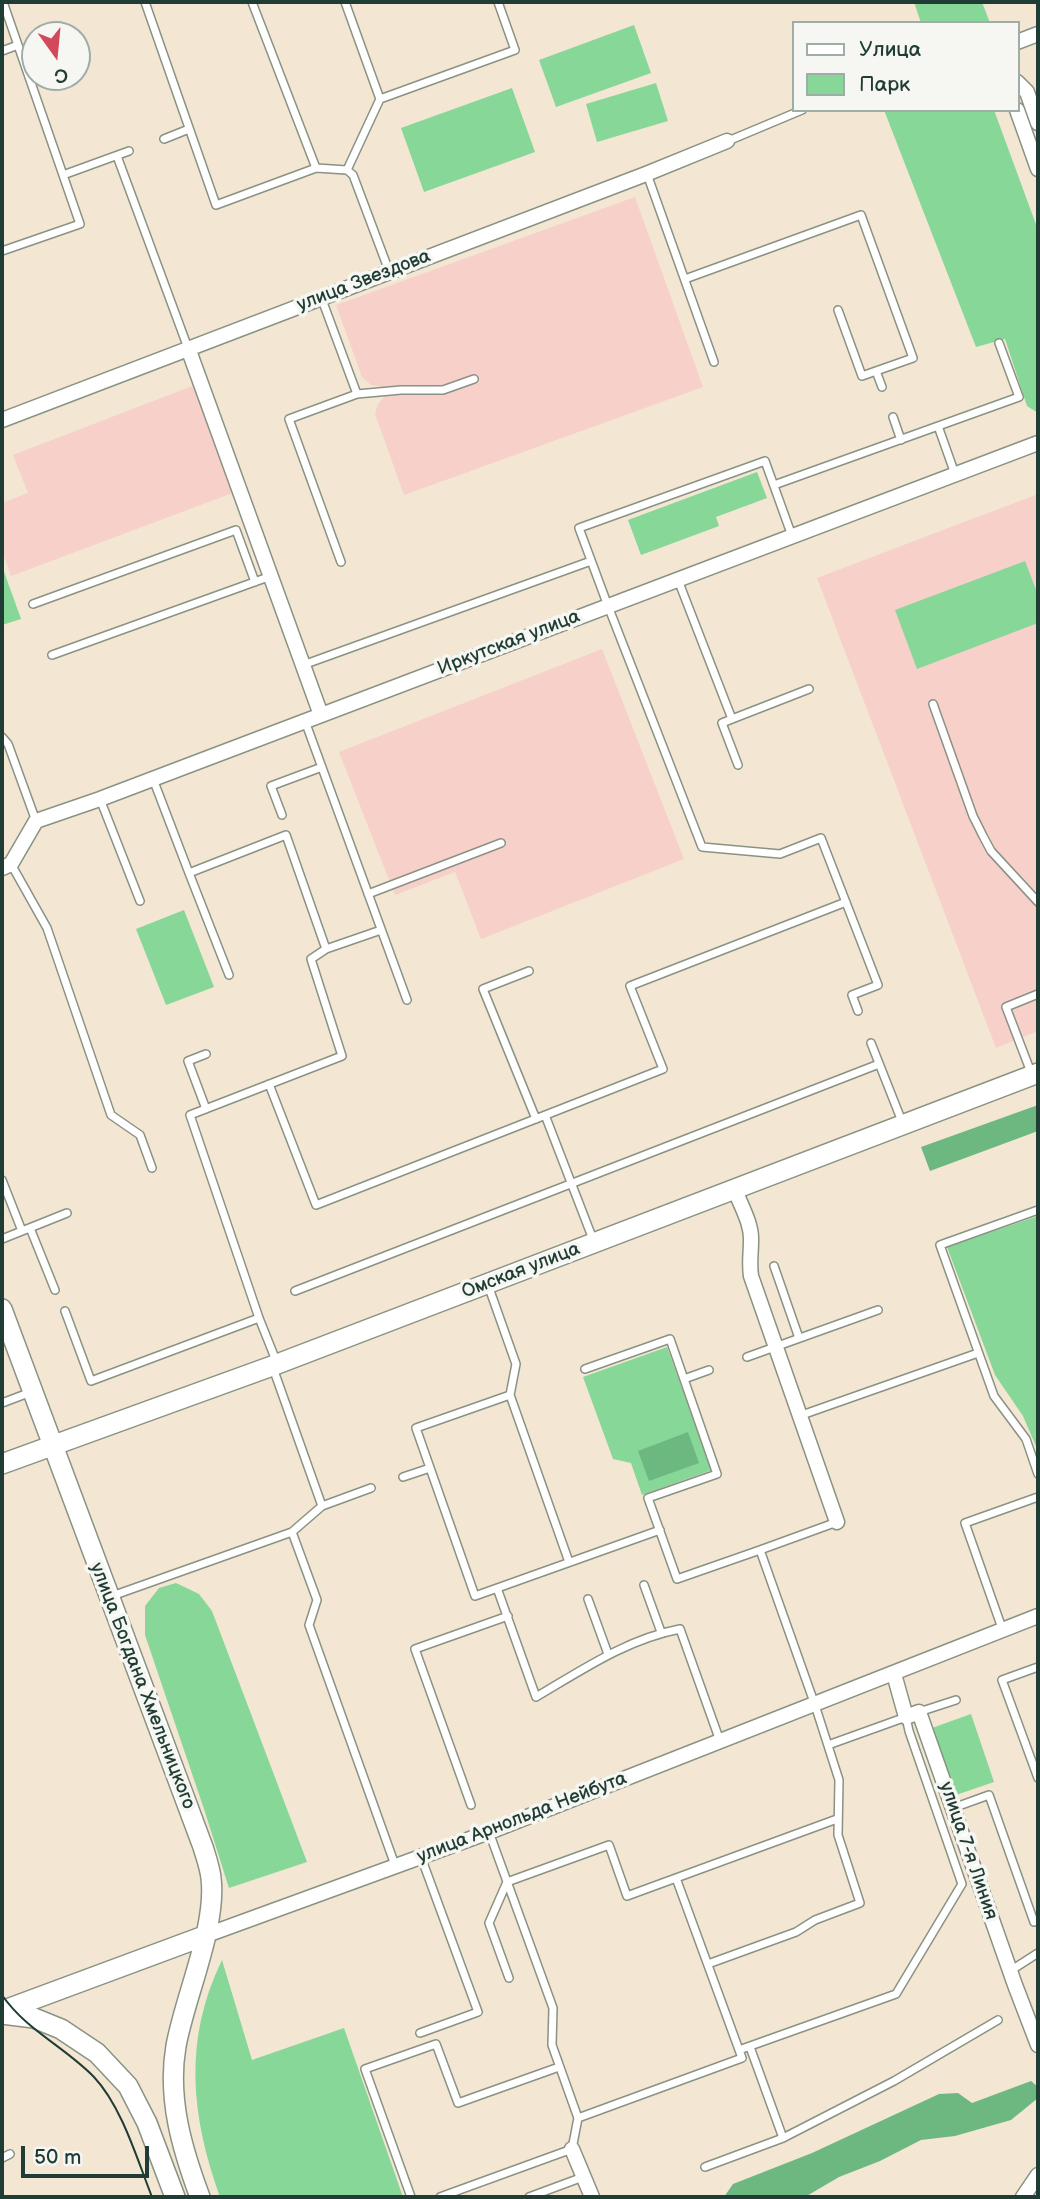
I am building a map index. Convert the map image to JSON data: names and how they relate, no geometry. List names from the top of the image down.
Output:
{
  "streets": {
    "main road": ["Омская улица", "улица Богдана Хмельницкого", "улица Арнольда Нейбута"],
    "street": ["улица Звездова", "Иркутская улица", "улица 7-я Линия"]
  },
  "crossings": [
    ["Омская улица", "улица Богдана Хмельницкого"],
    ["улица Богдана Хмельницкого", "улица Арнольда Нейбута"],
    ["улица Арнольда Нейбута", "улица 7-я Линия"]
  ],
  "legend": ["Улица", "Парк"],
  "scale_bar": "50 m",
  "north": "bottom"
}
